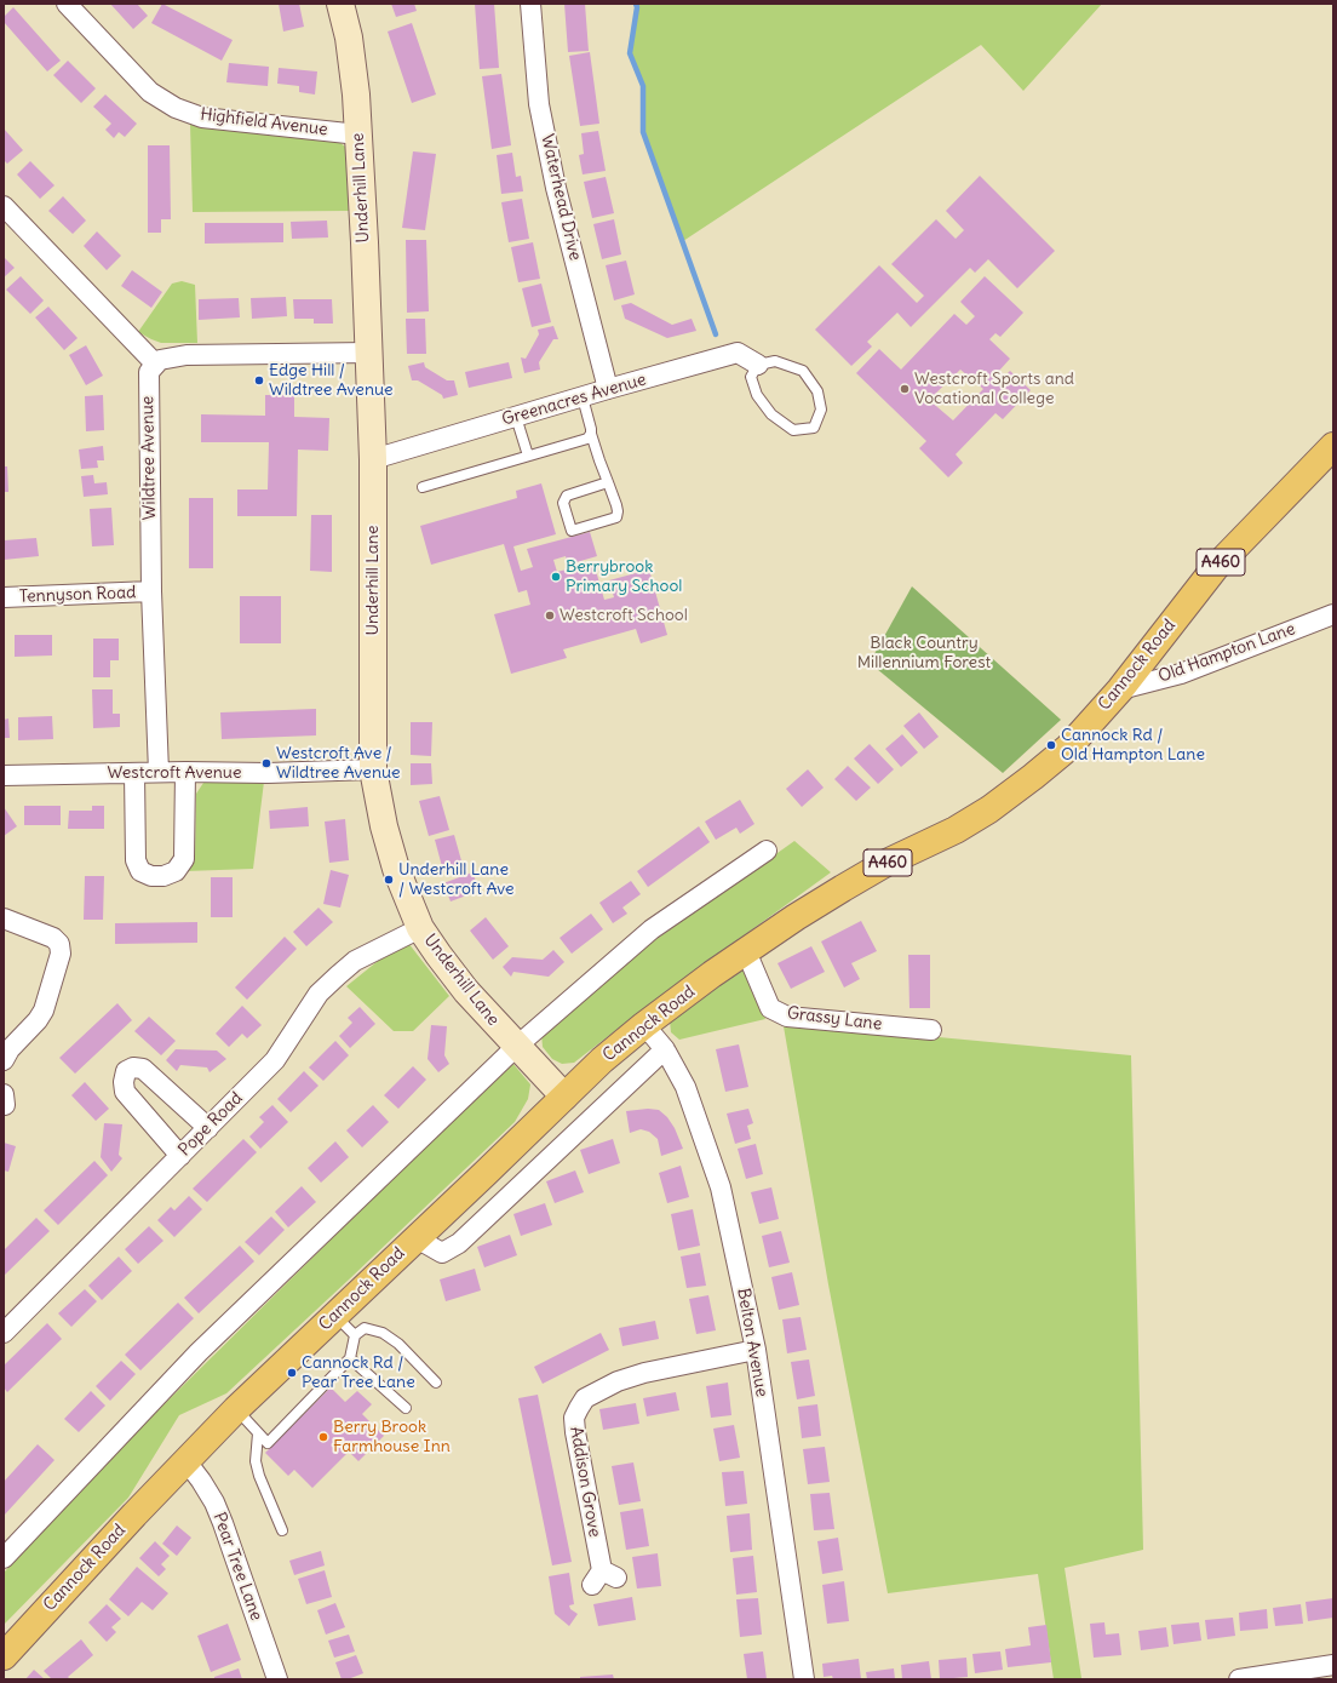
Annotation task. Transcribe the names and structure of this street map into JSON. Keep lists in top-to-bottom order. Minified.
{"streets":{"highway":["A460","Cannock Road"],"street":["Highfield Avenue","Underhill Lane","Waterhead Drive","Greenacres Avenue","Wildtree Avenue","Tennyson Road","Old Hampton Lane","Westcroft Avenue","Grassy Lane","Pope Road","Belton Avenue","Addison Grove","Pear Tree Lane"]},"crossings":[["Highfield Avenue","Underhill Lane"],["Underhill Lane","Greenacres Avenue"],["Underhill Lane","Cannock Road"],["Underhill Lane","Westcroft Avenue"],["Underhill Lane","Pope Road"],["Waterhead Drive","Greenacres Avenue"],["Wildtree Avenue","Tennyson Road"],["Wildtree Avenue","Westcroft Avenue"],["Old Hampton Lane","Cannock Road"],["Cannock Road","Grassy Lane"],["Cannock Road","Belton Avenue"],["Cannock Road","Pear Tree Lane"],["Belton Avenue","Addison Grove"]],"parks":["Black Country Millennium Forest"],"places":["Edge Hill / Wildtree Avenue","Westcroft Sports and Vocational College","Berrybrook Primary School","Westcroft School","Cannock Rd / Old Hampton Lane","Westcroft Ave / Wildtree Avenue","Underhill Lane / Westcroft Ave","Cannock Rd / Pear Tree Lane","Berry Brook Farmhouse Inn"]}
